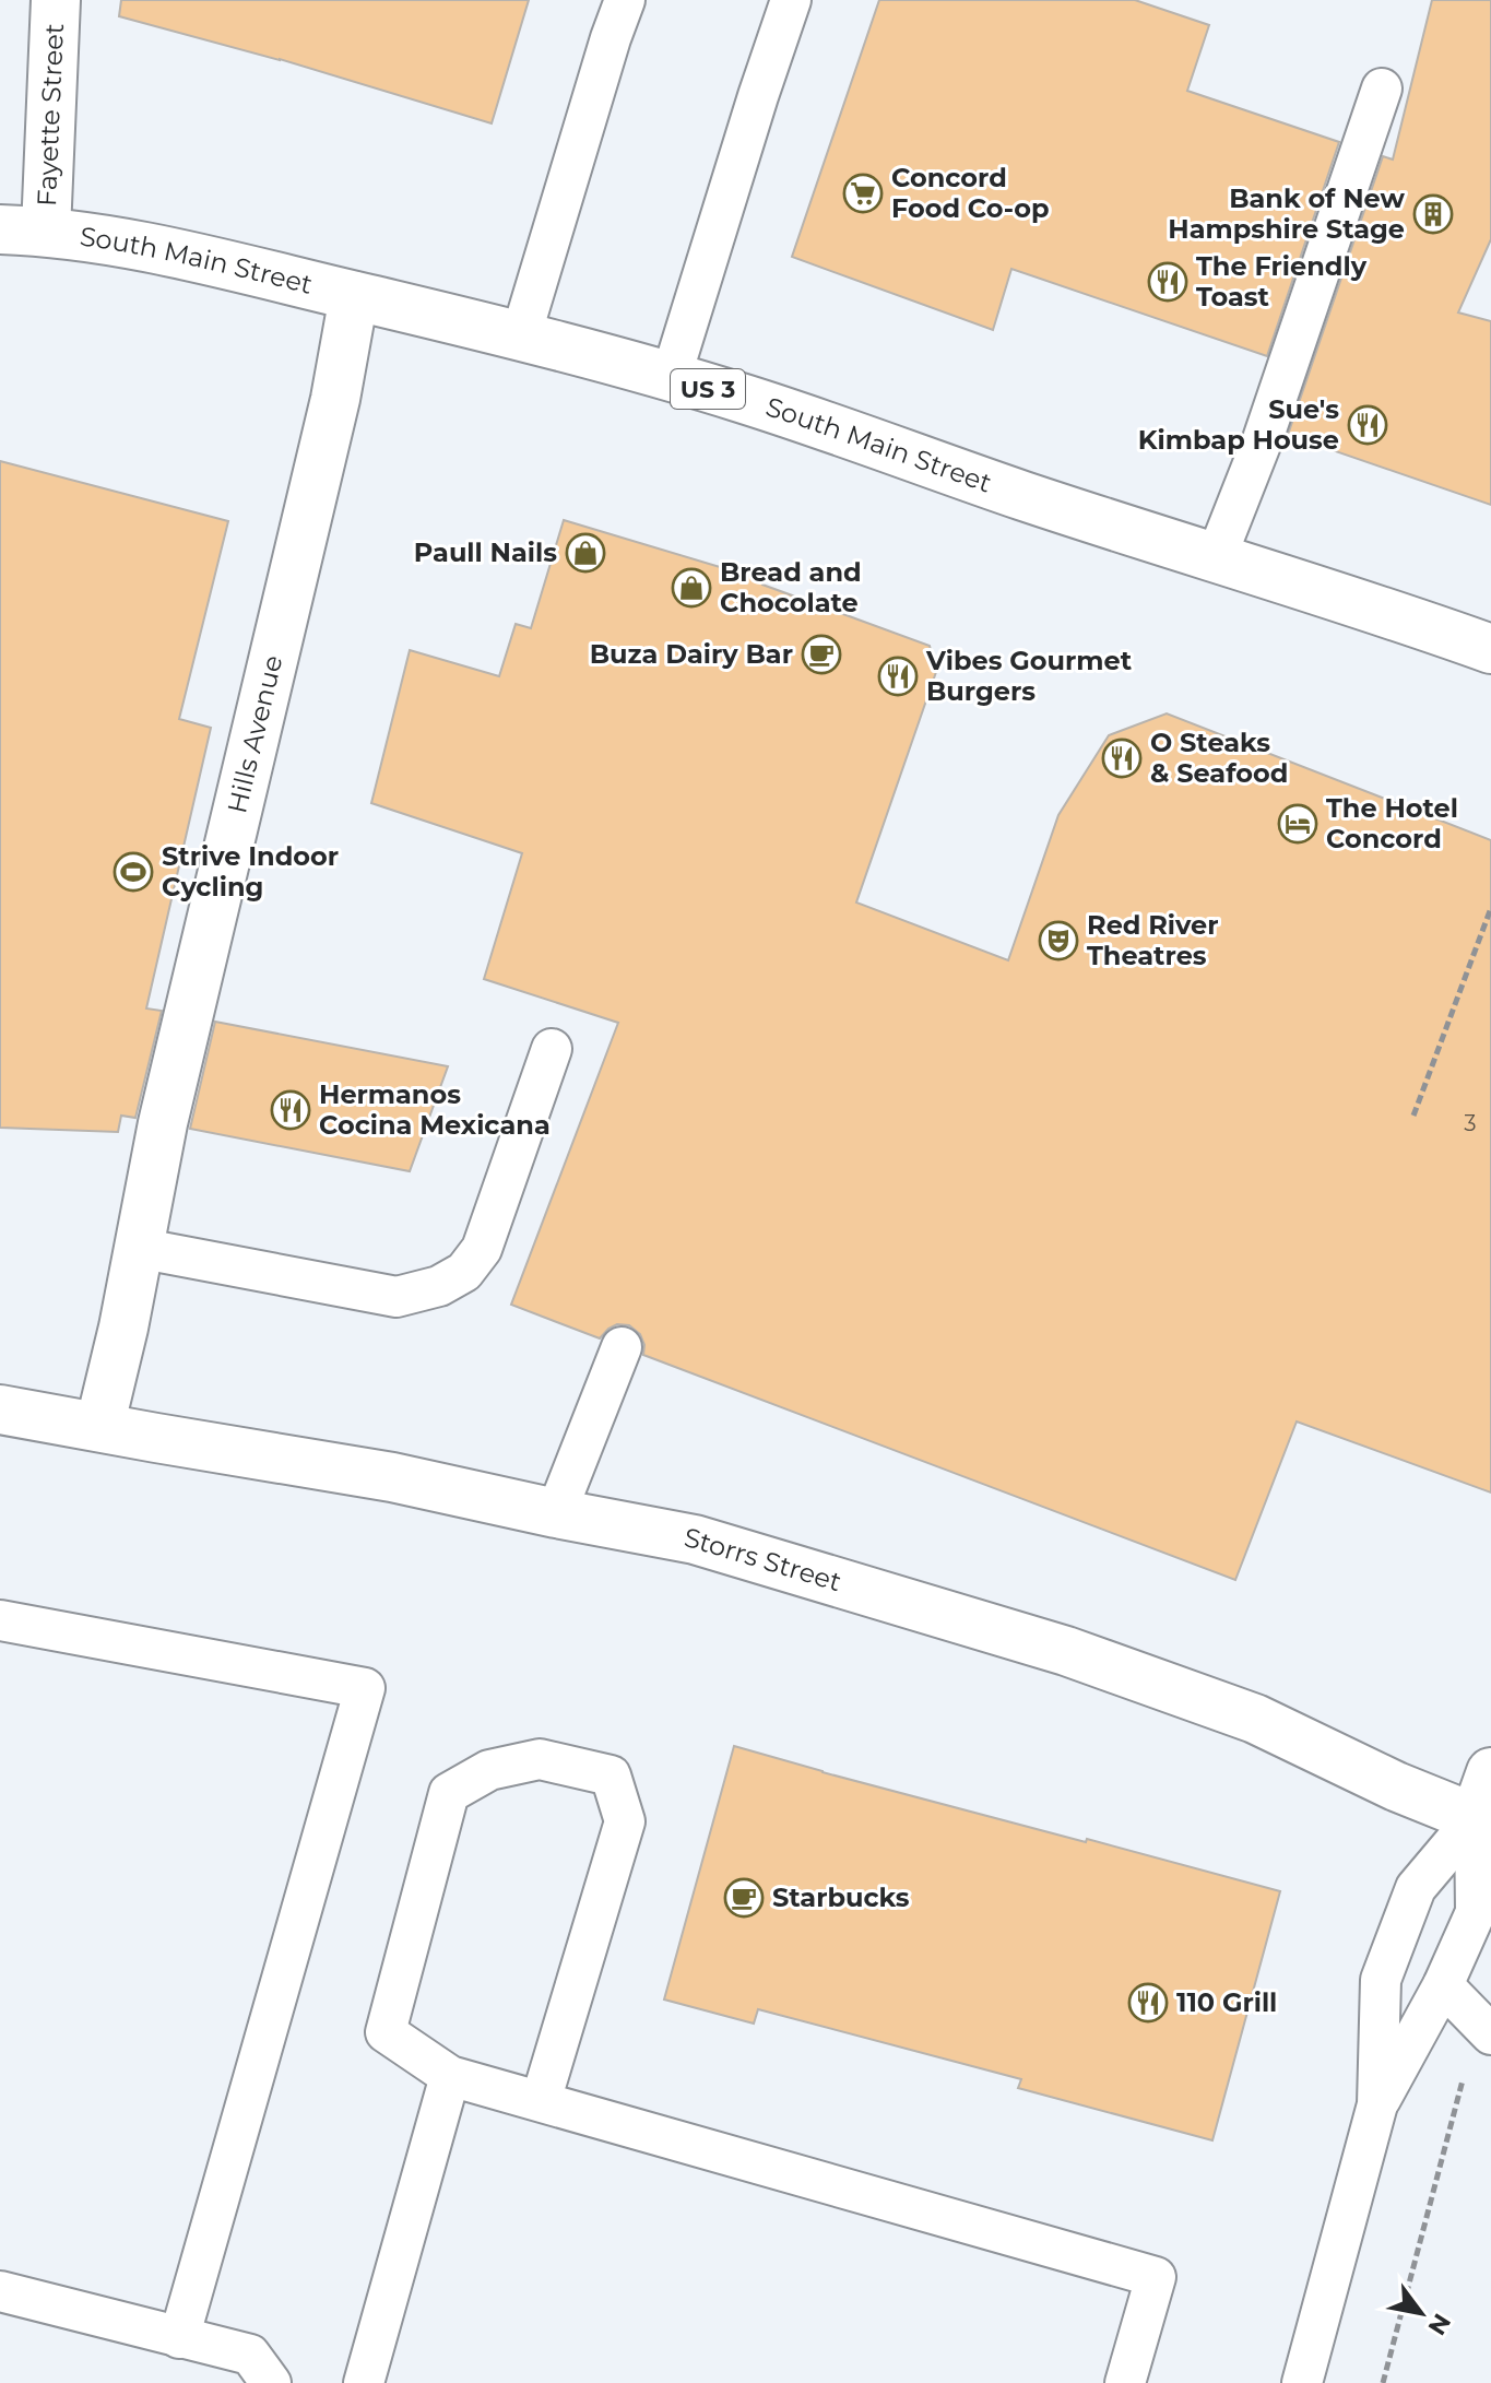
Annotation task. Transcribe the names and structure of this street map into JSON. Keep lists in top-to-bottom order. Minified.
{"streets":{"street":["Fayette Street","South Main Street","US 3","Hills Avenue","Storrs Street"]},"crossings":[["Fayette Street","South Main Street"],["South Main Street","Hills Avenue"],["Hills Avenue","Storrs Street"]],"places":{"supermarket":["Concord Food Co-op"],"building":["Bank of New Hampshire Stage"],"restaurant":["The Friendly Toast","Sue's Kimbap House","Vibes Gourmet Burgers","O Steaks & Seafood","Hermanos Cocina Mexicana","110 Grill"],"shop":["Paull Nails","Bread and Chocolate"],"cafe":["Buza Dairy Bar","Starbucks"],"hotel":["The Hotel Concord"],"sports":["Strive Indoor Cycling"],"theatre":["Red River Theatres"]},"house_numbers":["3"],"north":"bottom right"}
